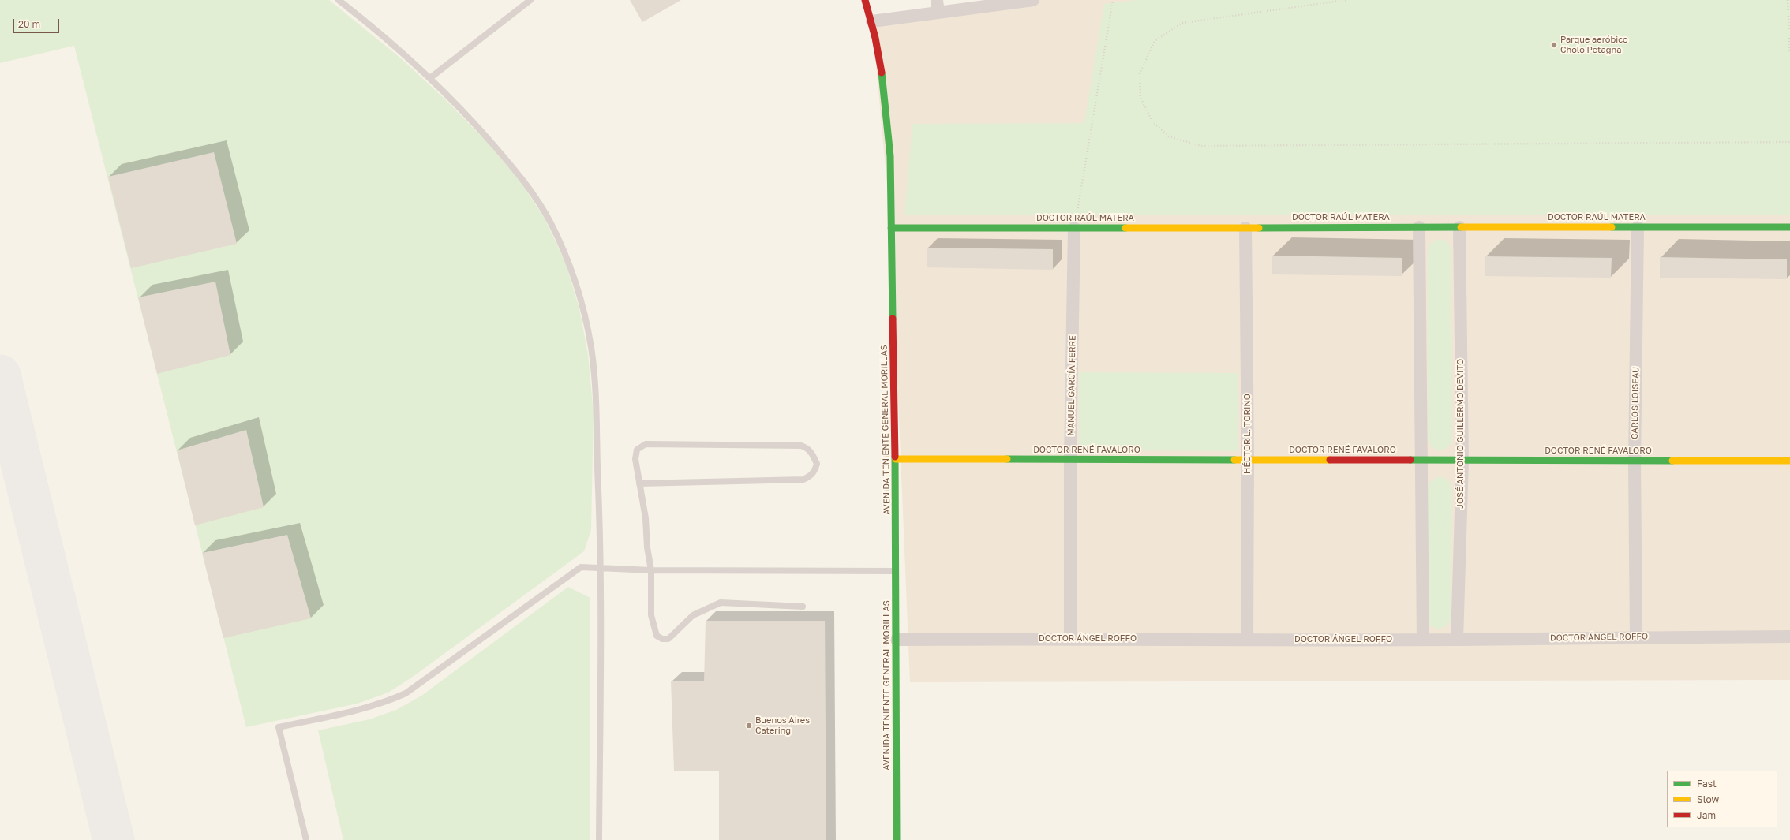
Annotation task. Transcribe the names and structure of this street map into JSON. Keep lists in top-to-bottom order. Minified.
{"streets":{"street":["DOCTOR RAÚL MATERA","MANUEL GARCÍA FERRE","CARLOS LOISEAU","AVENIDA TENIENTE GENERAL MORILLAS","HÉCTOR L. TORINO","JOSÉ ANTONIO GUILLERMO DEVITO","DOCTOR RENÉ FAVALORO","DOCTOR ÁNGEL ROFFO"]},"crossings":[["DOCTOR RAÚL MATERA","MANUEL GARCÍA FERRE"],["DOCTOR RAÚL MATERA","CARLOS LOISEAU"],["DOCTOR RAÚL MATERA","AVENIDA TENIENTE GENERAL MORILLAS"],["DOCTOR RAÚL MATERA","HÉCTOR L. TORINO"],["DOCTOR RAÚL MATERA","JOSÉ ANTONIO GUILLERMO DEVITO"],["MANUEL GARCÍA FERRE","DOCTOR RENÉ FAVALORO"],["MANUEL GARCÍA FERRE","DOCTOR ÁNGEL ROFFO"],["CARLOS LOISEAU","DOCTOR RENÉ FAVALORO"],["CARLOS LOISEAU","DOCTOR ÁNGEL ROFFO"],["AVENIDA TENIENTE GENERAL MORILLAS","DOCTOR RENÉ FAVALORO"],["AVENIDA TENIENTE GENERAL MORILLAS","DOCTOR ÁNGEL ROFFO"],["HÉCTOR L. TORINO","DOCTOR RENÉ FAVALORO"],["HÉCTOR L. TORINO","DOCTOR ÁNGEL ROFFO"],["JOSÉ ANTONIO GUILLERMO DEVITO","DOCTOR RENÉ FAVALORO"],["JOSÉ ANTONIO GUILLERMO DEVITO","DOCTOR ÁNGEL ROFFO"]],"places":["Parque aeróbico Cholo Petagna","Buenos Aires Catering"],"legend":["Fast","Slow","Jam"],"scale_bar":"20 m"}
